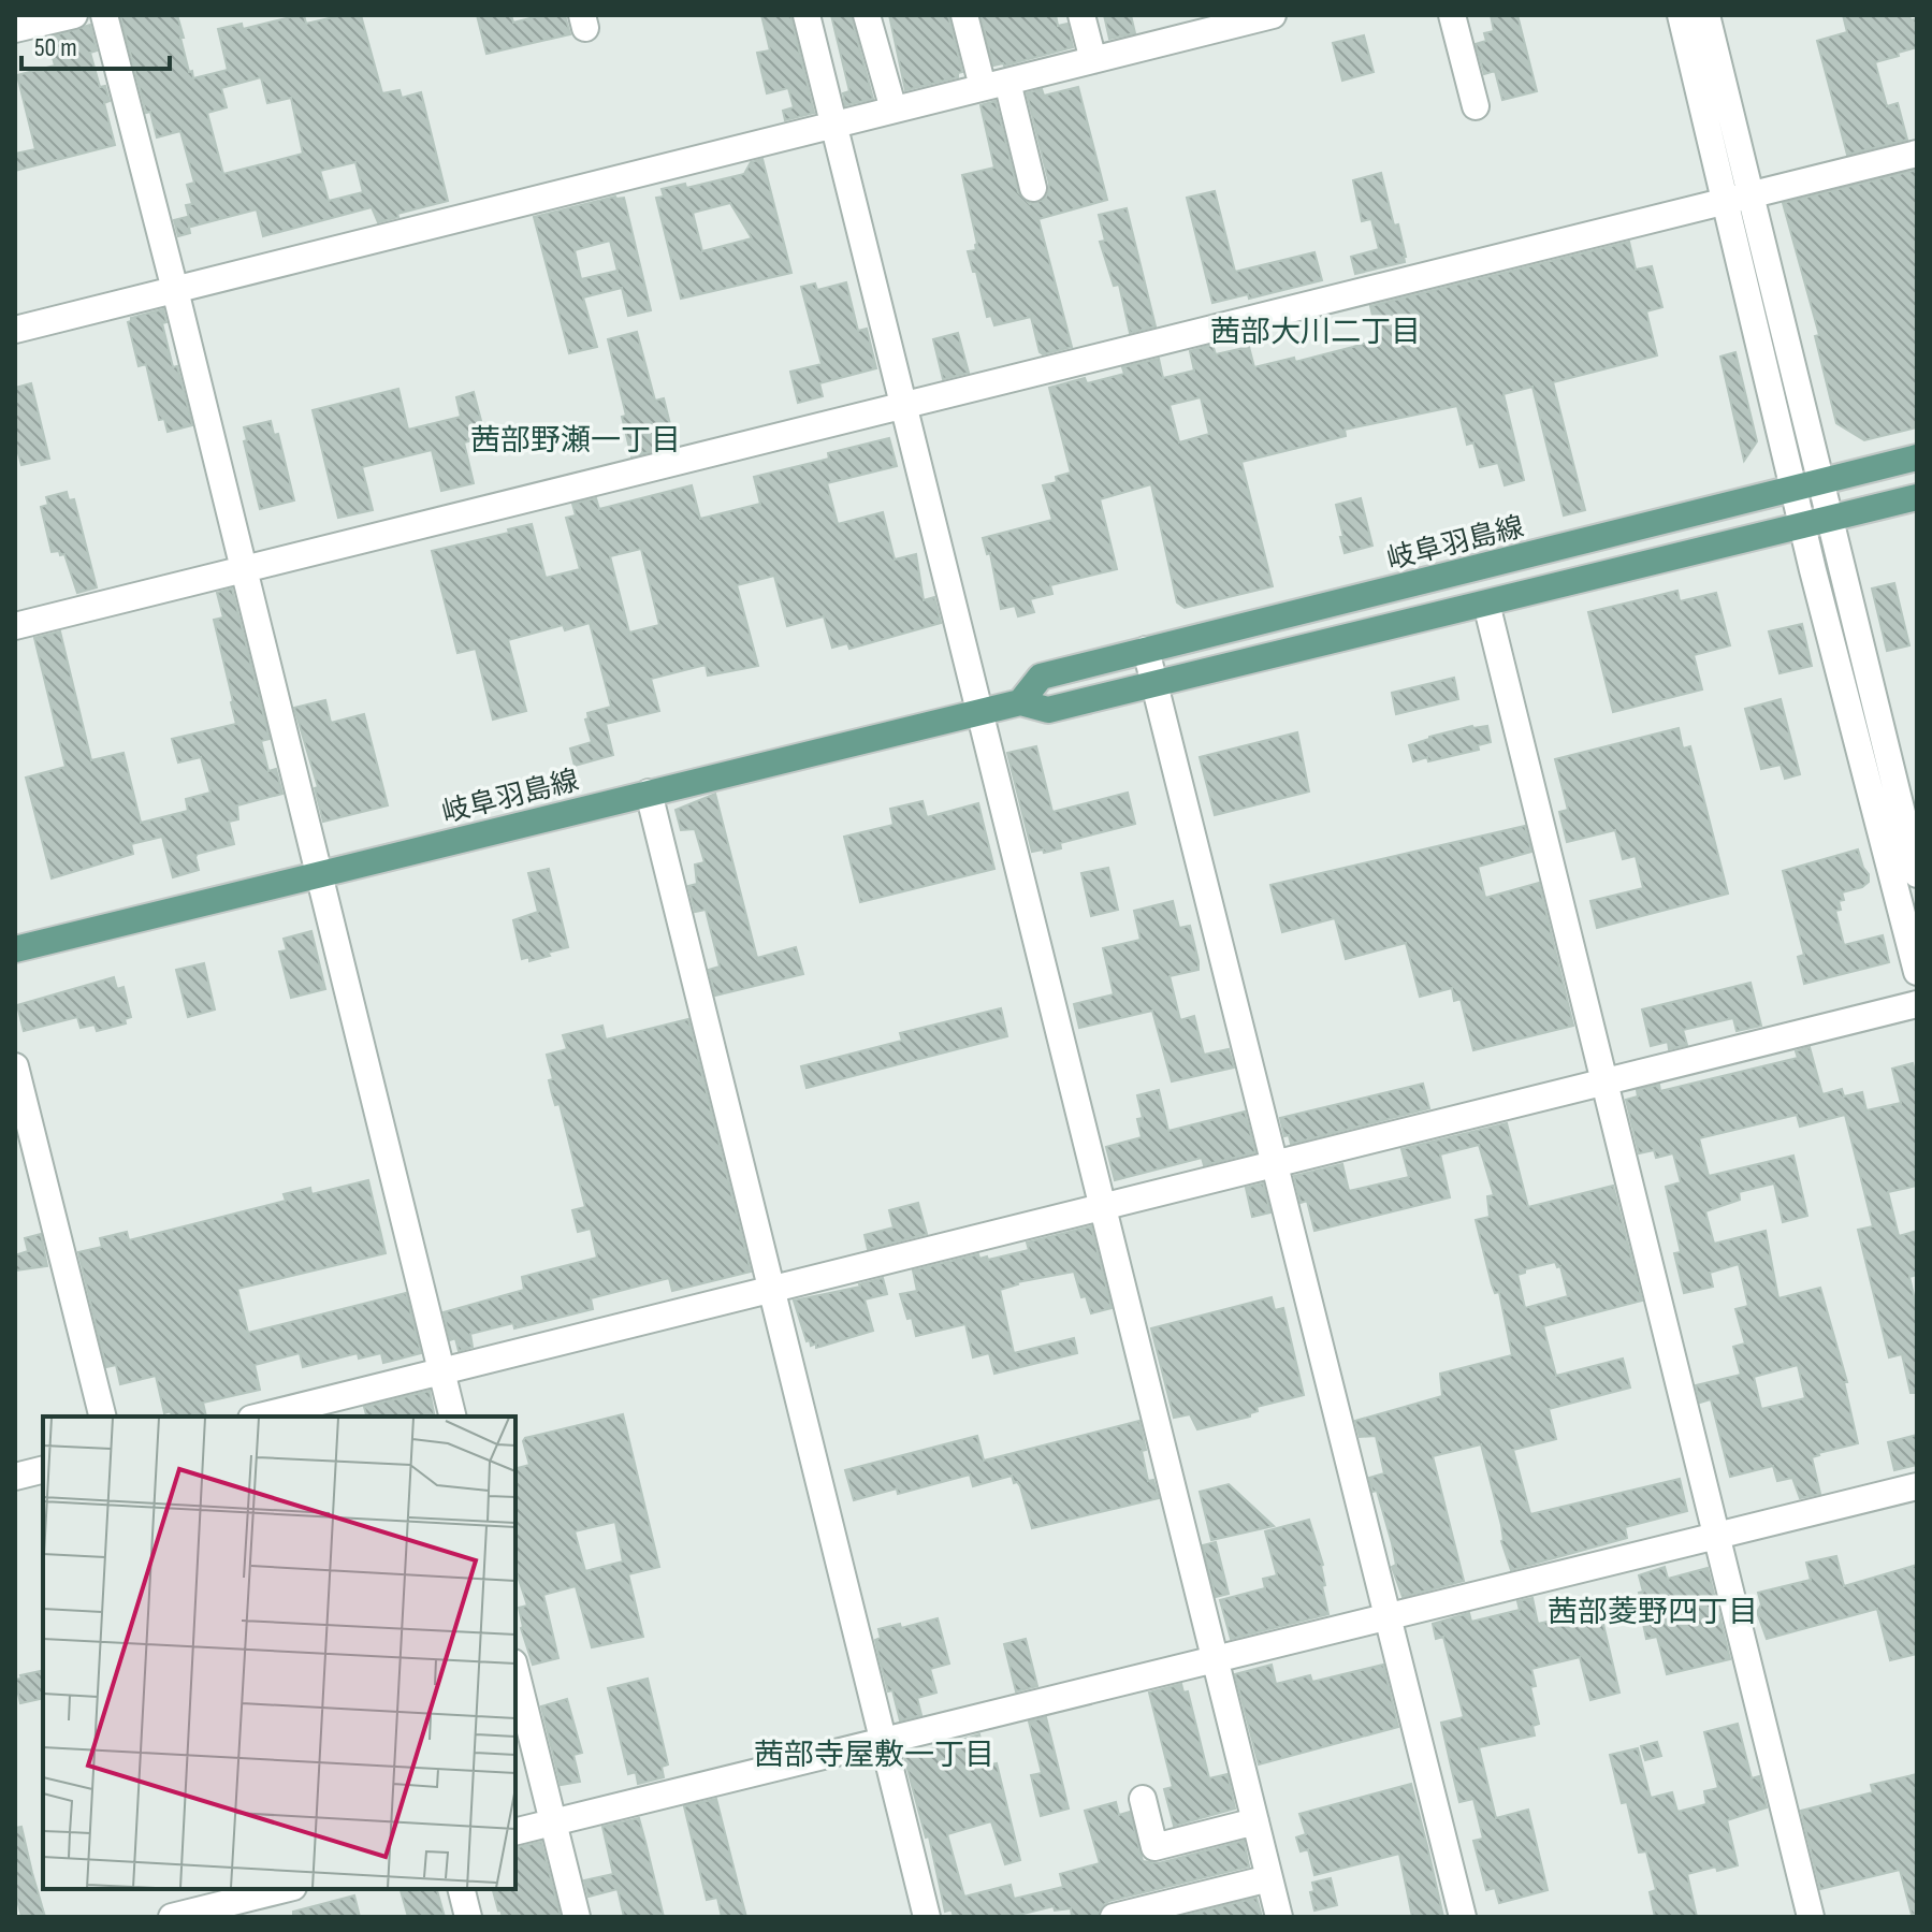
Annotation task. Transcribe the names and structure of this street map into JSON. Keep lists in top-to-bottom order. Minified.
{"streets":{"main road":["岐阜羽島線"]},"districts":["茜部大川二丁目","茜部野瀬一丁目","茜部菱野四丁目","茜部寺屋敷一丁目"],"scale_bar":"50 m"}
